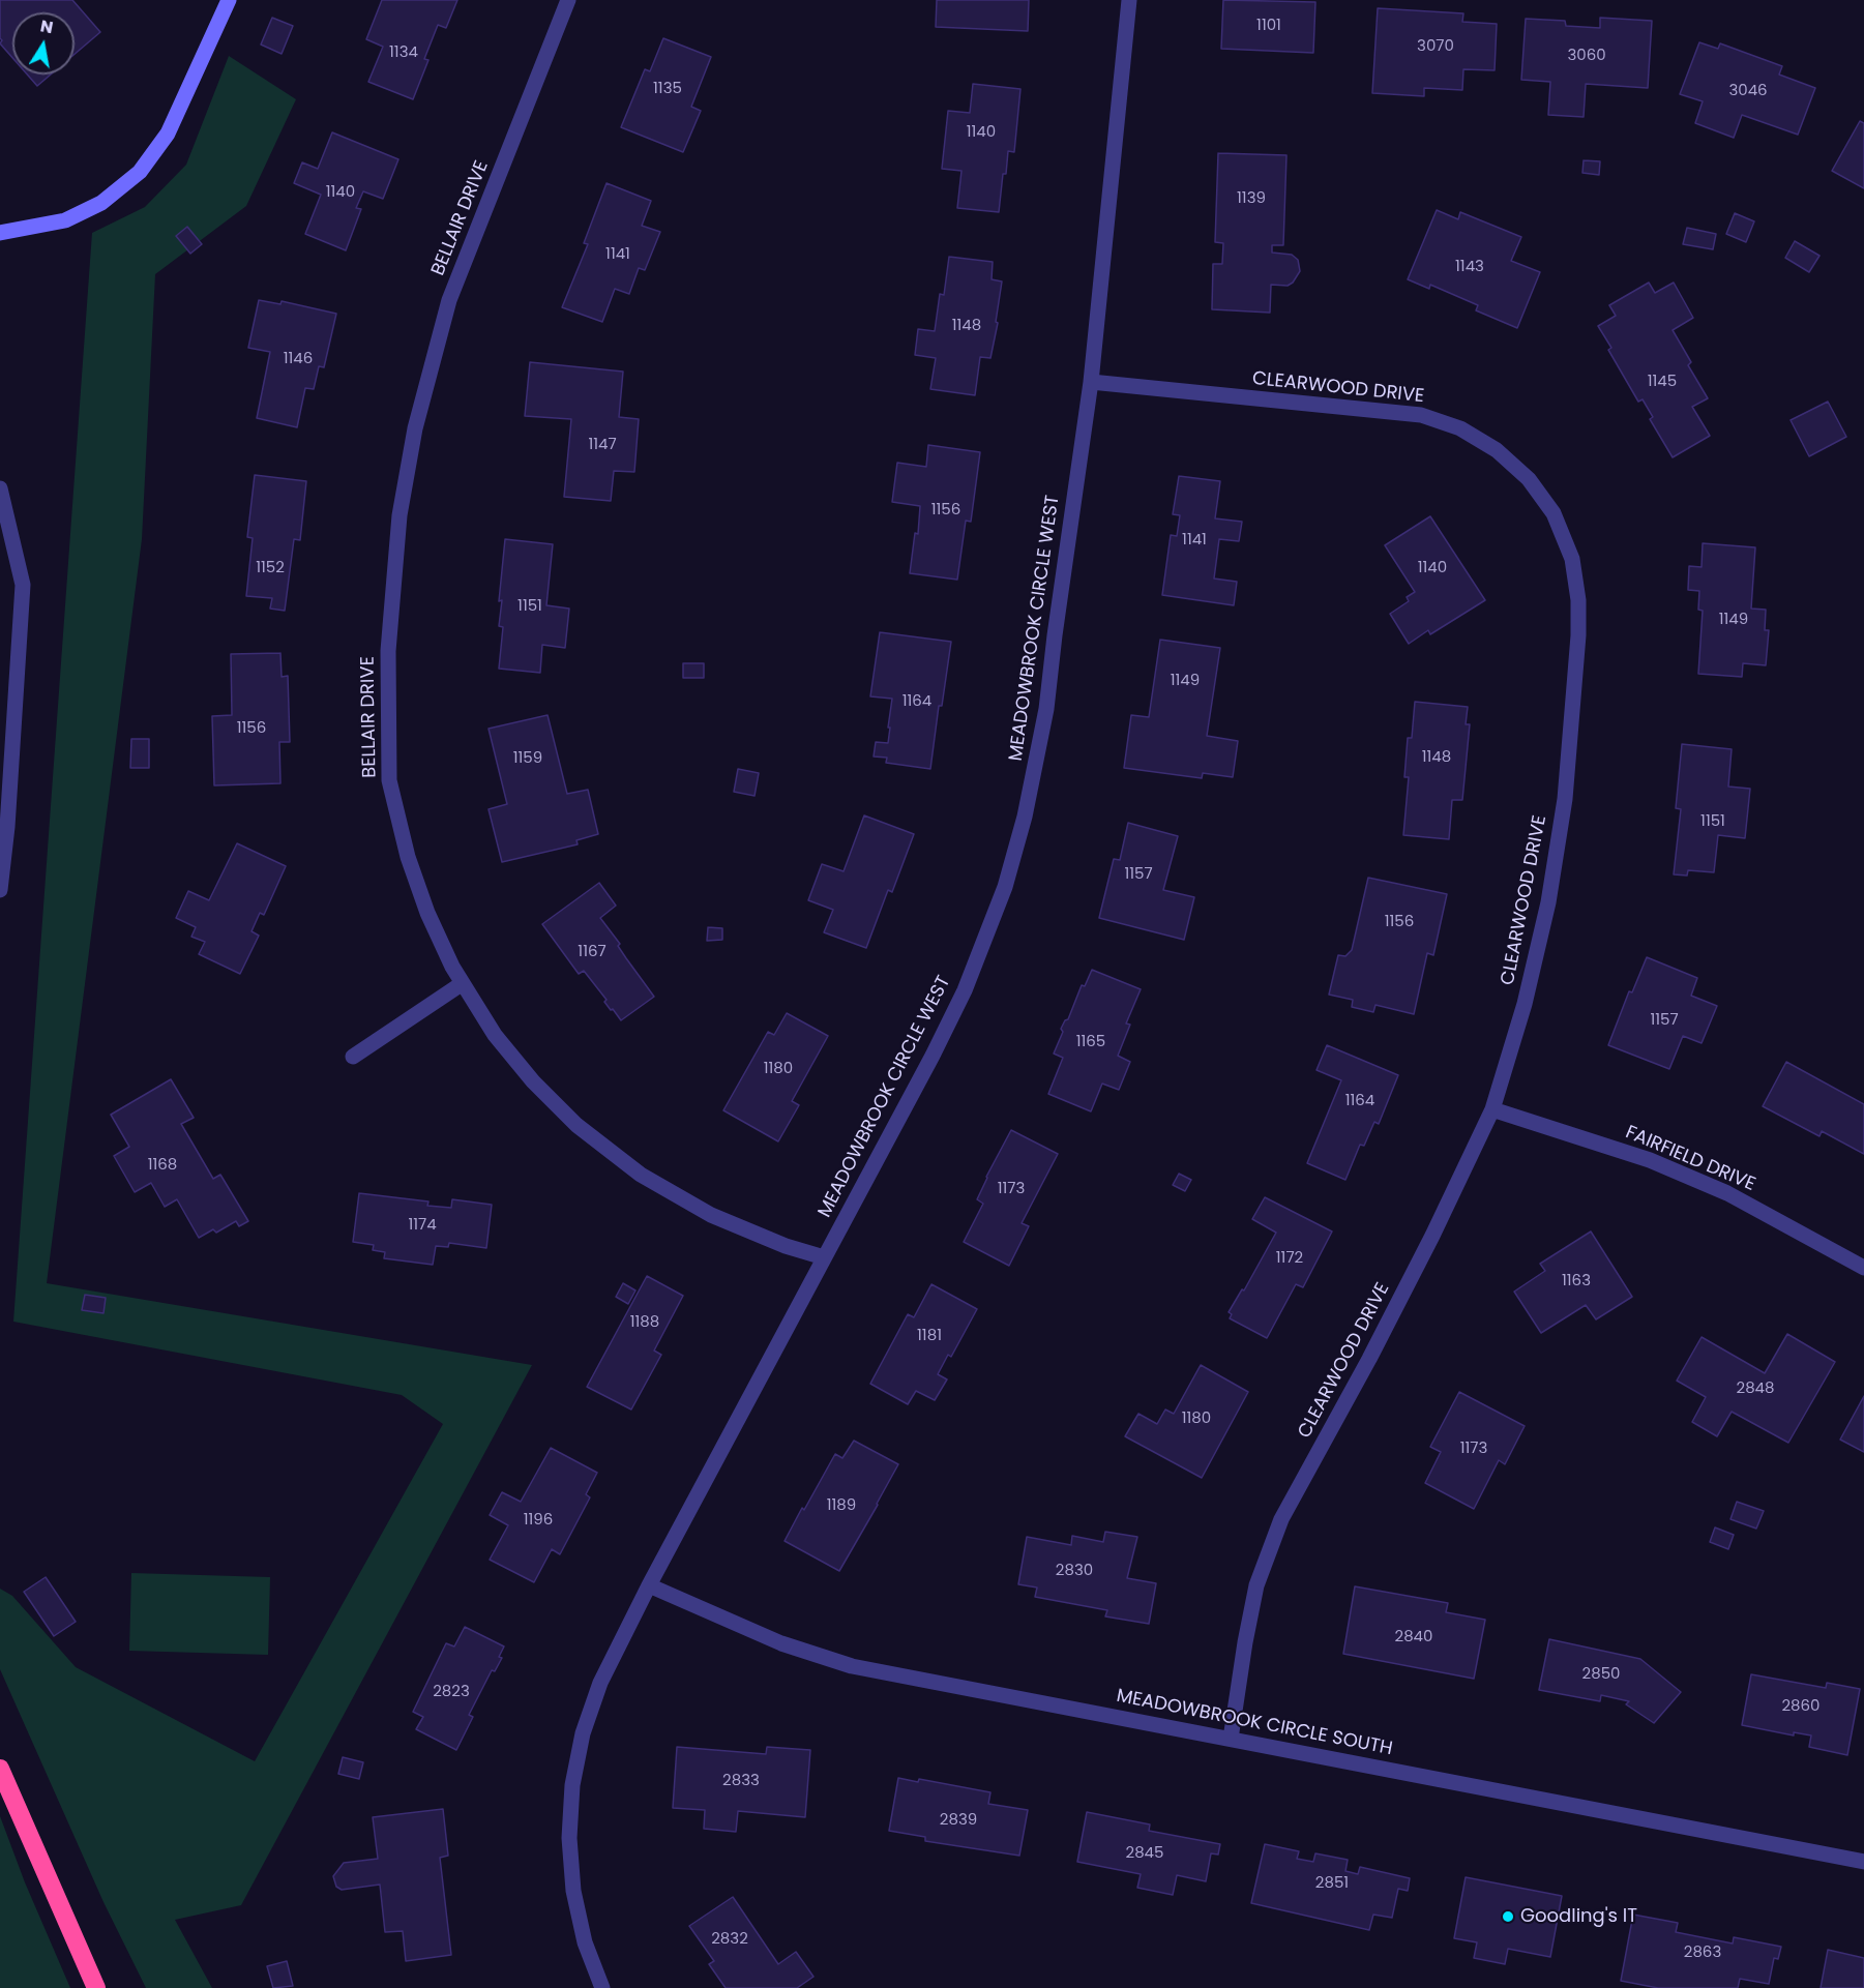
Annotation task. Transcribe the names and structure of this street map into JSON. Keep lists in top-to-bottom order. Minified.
{"streets":{"street":["BELLAIR DRIVE","CLEARWOOD DRIVE","MEADOWBROOK CIRCLE WEST","FAIRFIELD DRIVE","MEADOWBROOK CIRCLE SOUTH"]},"crossings":[["BELLAIR DRIVE","MEADOWBROOK CIRCLE WEST"],["CLEARWOOD DRIVE","MEADOWBROOK CIRCLE WEST"],["CLEARWOOD DRIVE","FAIRFIELD DRIVE"],["CLEARWOOD DRIVE","MEADOWBROOK CIRCLE SOUTH"],["MEADOWBROOK CIRCLE WEST","MEADOWBROOK CIRCLE SOUTH"]],"places":["Goodling's IT"],"house_numbers":["1101","3070","1134","3060","1135","3046","1140","1140","1139","1141","1143","1148","1146","1145","1147","1156","1141","1152","1140","1151","1149","1149","1164","1156","1148","1159","1151","1157","1156","1167","1157","1165","1180","1164","1168","1173","1174","1172","1163","1188","1181","2848","1180","1173","1189","1196","2830","2840","2850","2823","2860","2833","2839","2845","2851","2832","2863"],"north":"top"}
